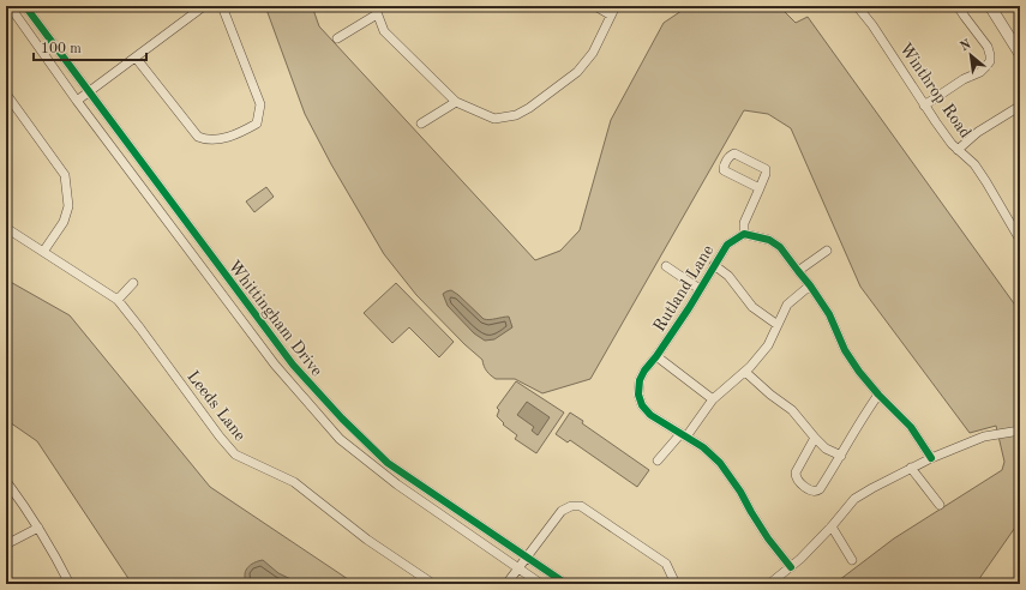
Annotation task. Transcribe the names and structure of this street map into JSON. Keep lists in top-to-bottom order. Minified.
{"streets":{"street":["Winthrop Road","Rutland Lane","Whittingham Drive","Leeds Lane"]},"scale_bar":"100 m","north":"top left"}
